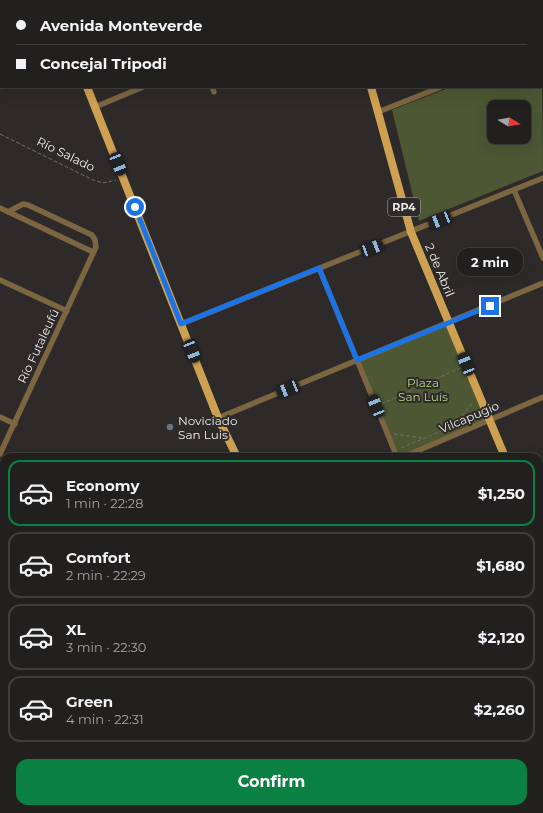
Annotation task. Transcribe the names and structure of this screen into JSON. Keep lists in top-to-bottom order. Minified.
{"streets":{"main road":["RP4","2 de Abril"],"street":["Río Futaleufú","Vilcapugio"],"path":["Río Salado"]},"crossings":[["2 de Abril","Vilcapugio"]],"parks":["Plaza San Luís"],"places":["Noviciado San Luis"],"north":"right","page":{"banner":["Avenida Monteverde","Concejal Tripodi"],"bubble":"2 min","list":[{"name":"Economy","note":"1 min · 22:28","value":"$1,250"},{"name":"Comfort","note":"2 min · 22:29","value":"$1,680"},{"name":"XL","note":"3 min · 22:30","value":"$2,120"},{"name":"Green","note":"4 min · 22:31","value":"$2,260"}],"buttons":"Confirm"}}
